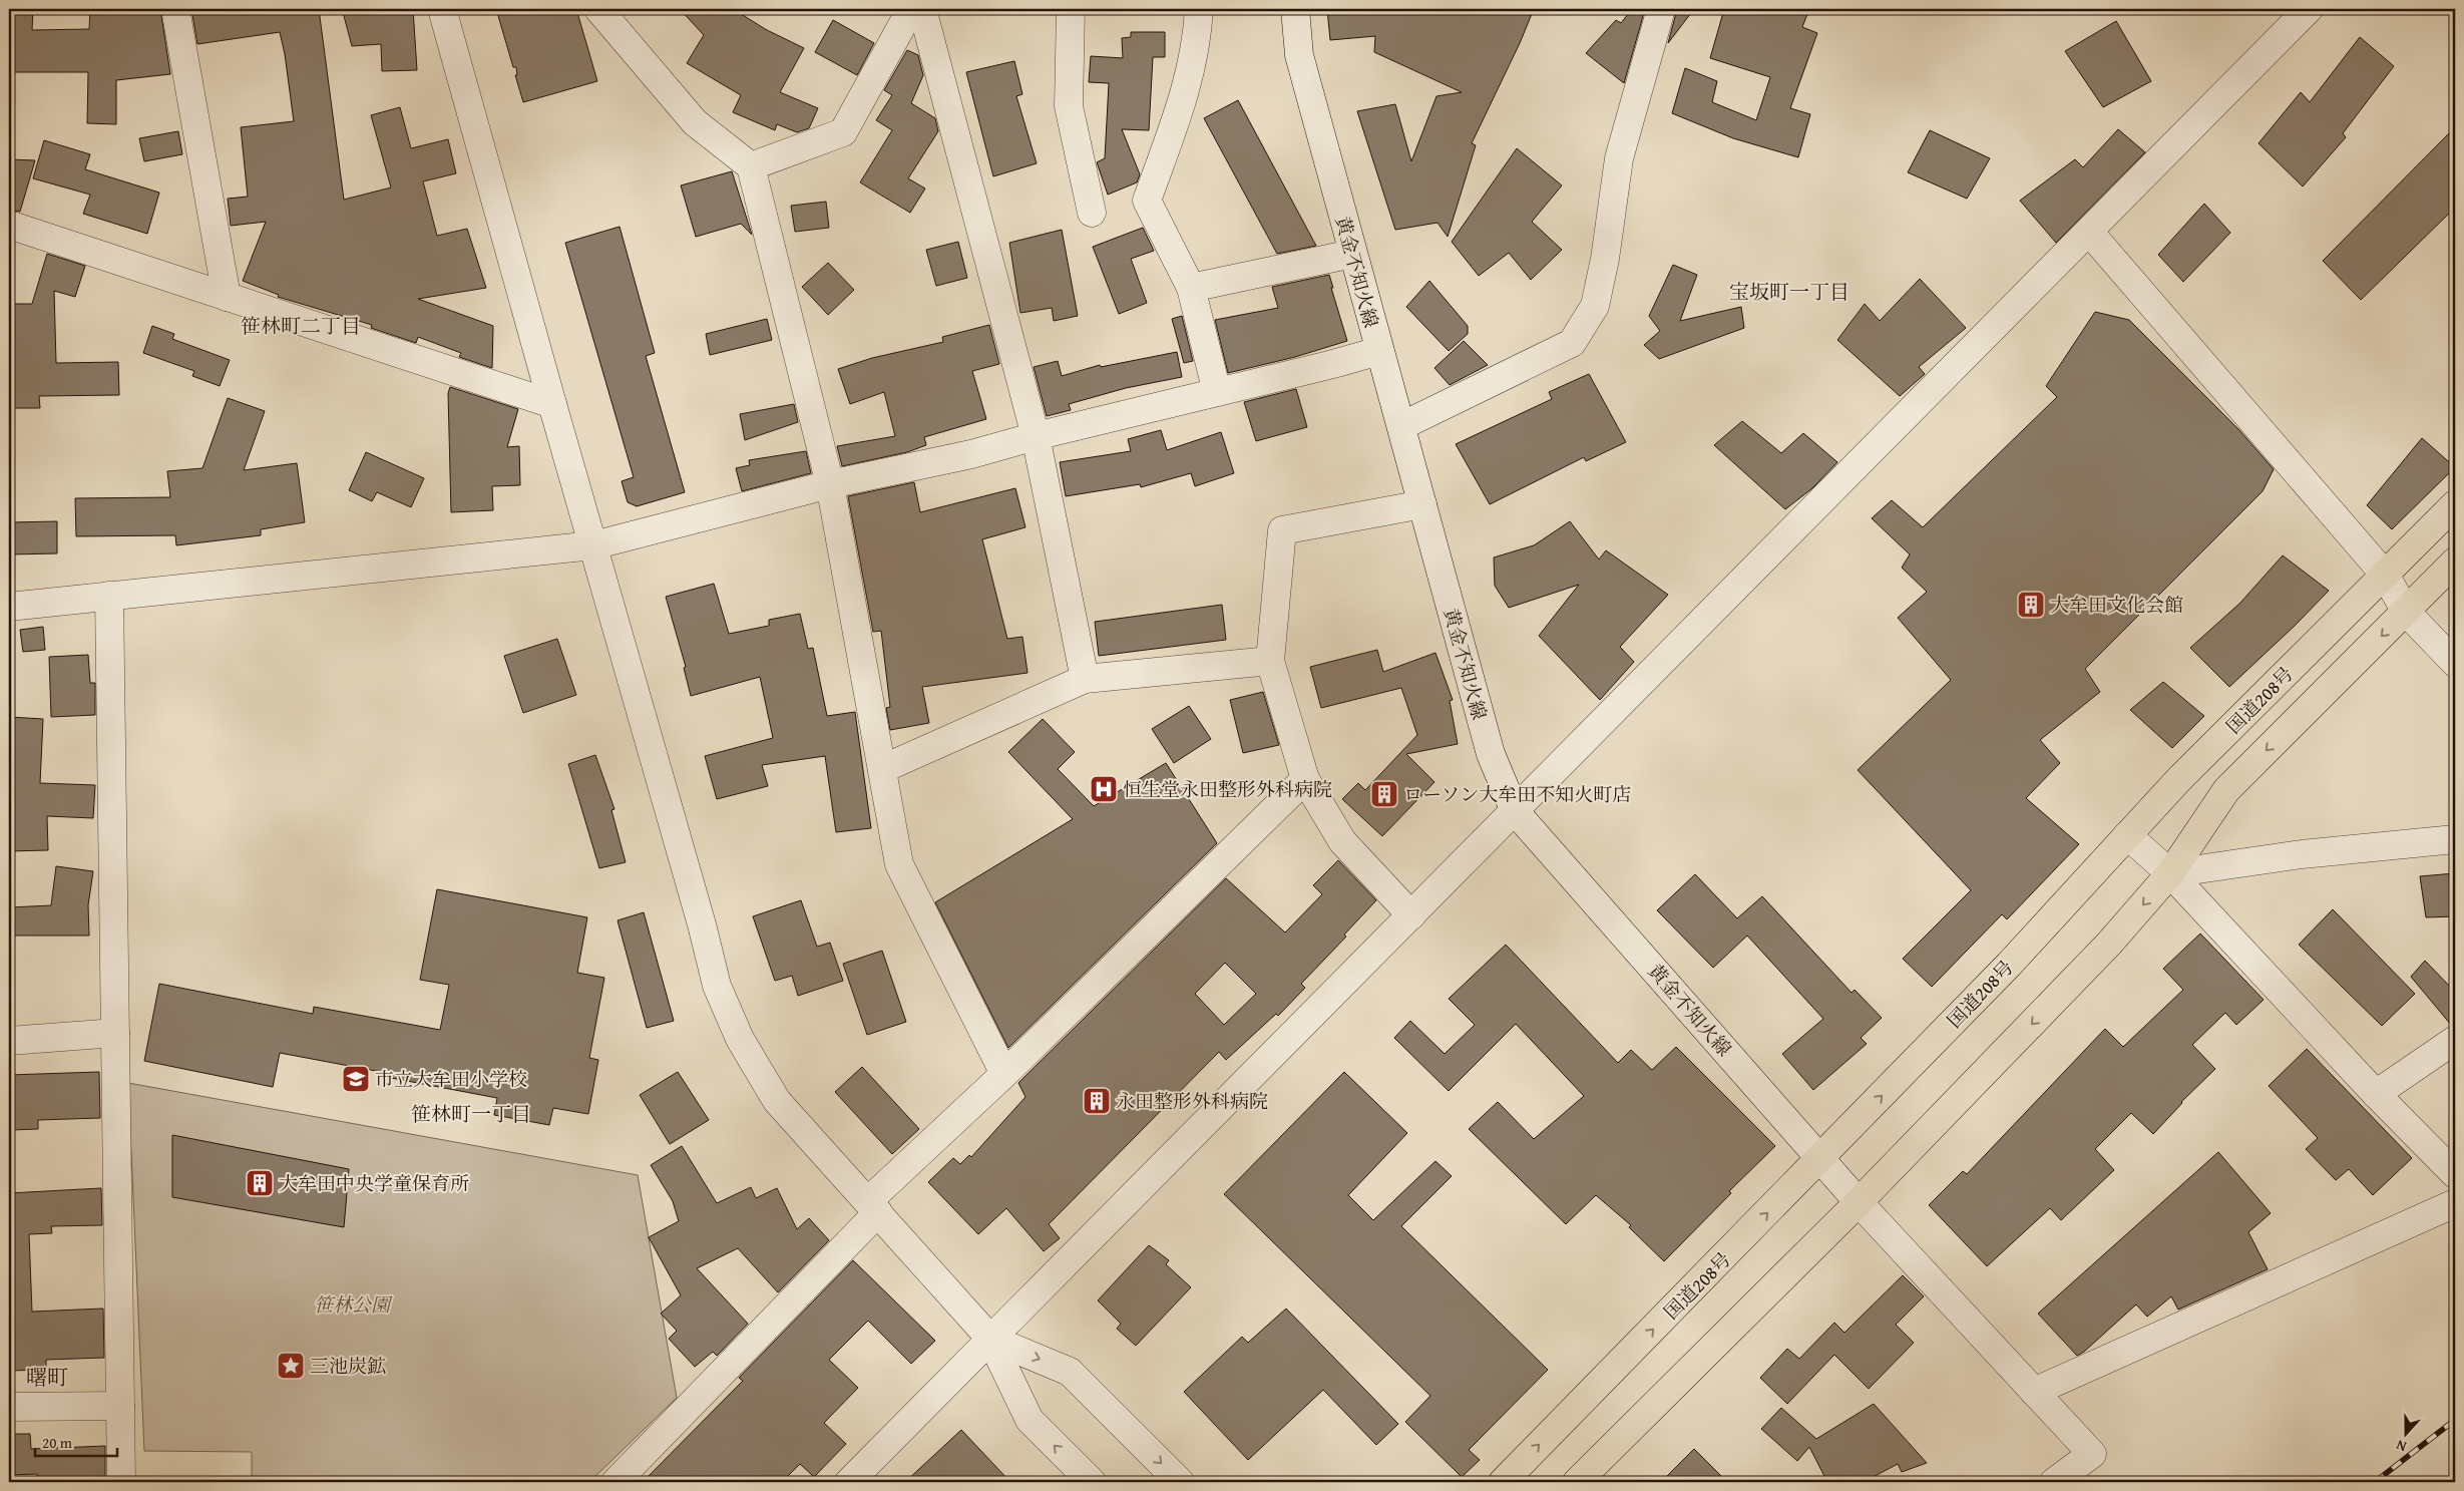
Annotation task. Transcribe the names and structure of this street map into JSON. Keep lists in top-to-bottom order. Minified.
{"streets":{"highway":["国道208号"],"street":["黄金不知火線"]},"crossings":[["黄金不知火線","国道208号"]],"districts":["宝坂町一丁目","笹林町二丁目","笹林町一丁目","曙町"],"parks":["笹林公園"],"places":{"building":["大牟田文化会館","ローソン大牟田不知火町店","永田整形外科病院","大牟田中央学童保育所"],"hospital":["恒生堂永田整形外科病院"],"school or university":["市立大牟田小学校"],"place":["三池炭鉱"]},"scale_bar":"20 m","north":"bottom"}
